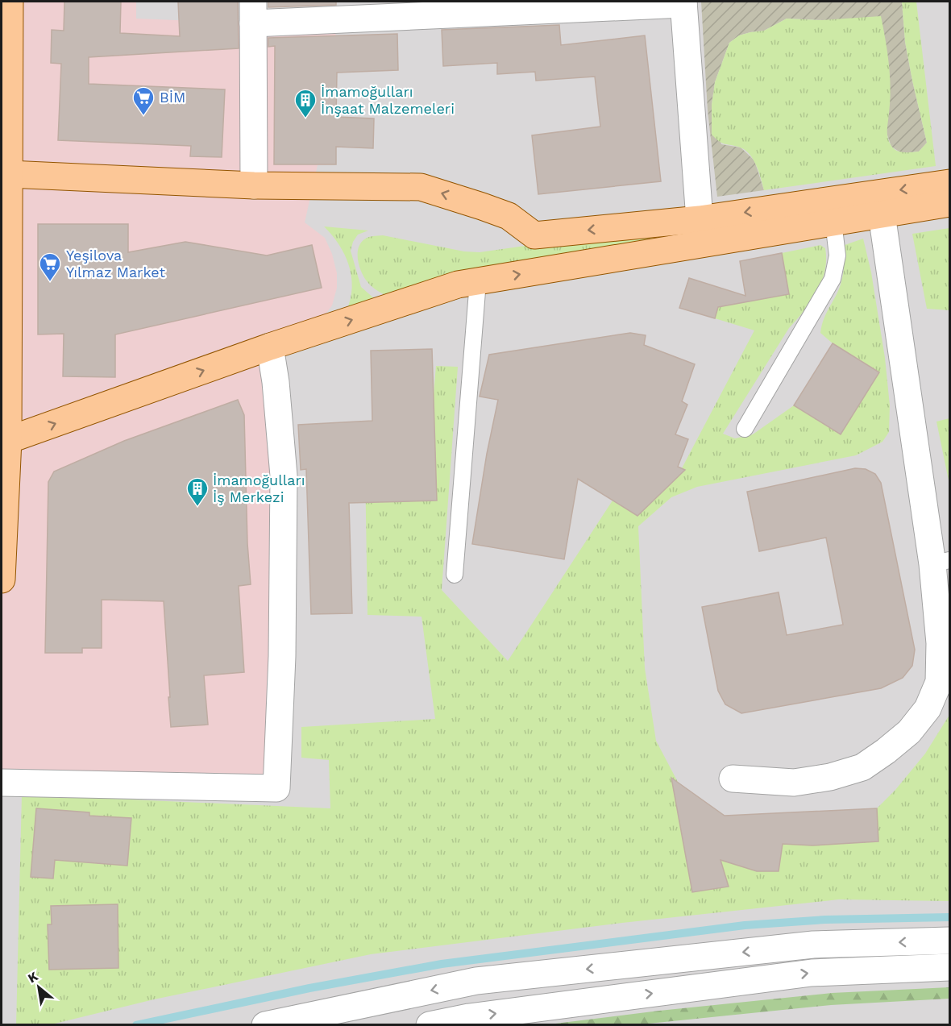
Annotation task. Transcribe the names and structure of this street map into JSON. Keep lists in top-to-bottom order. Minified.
{"places":{"supermarket":["BİM","Yeşilova Yılmaz Market"],"building":["İmamoğulları İnşaat Malzemeleri","İmamoğulları İş Merkezi"]},"north":"top left"}
